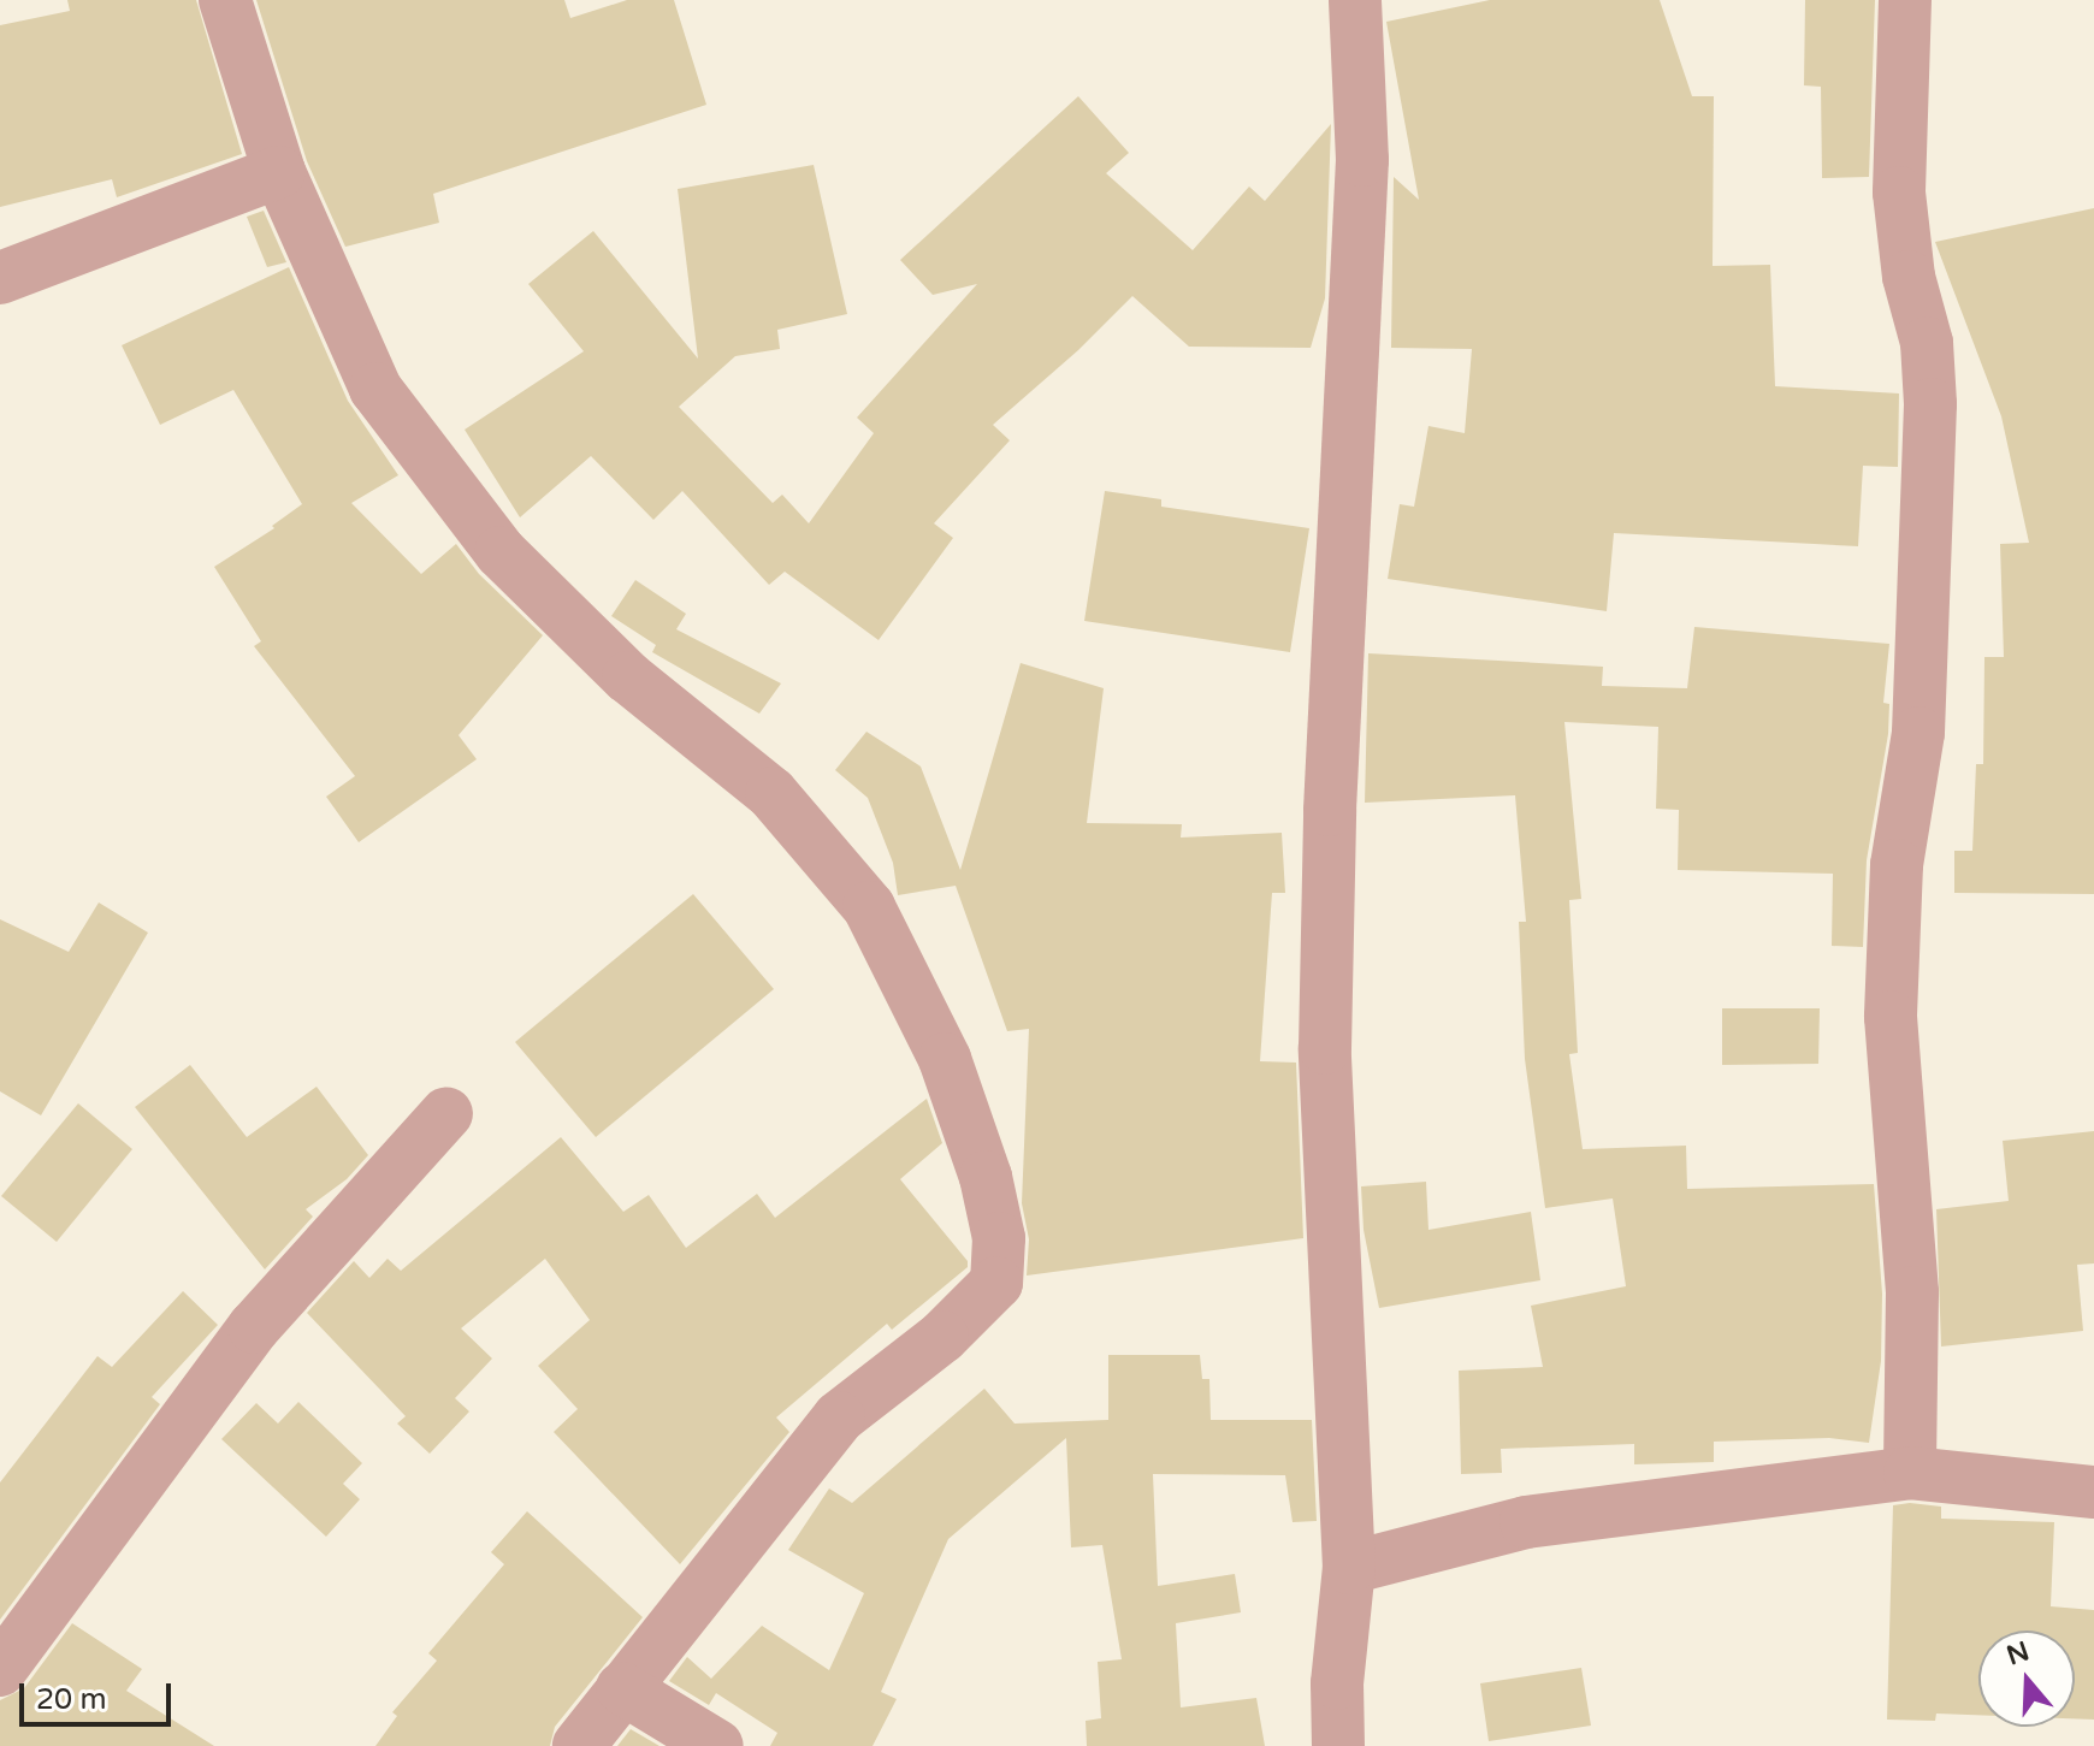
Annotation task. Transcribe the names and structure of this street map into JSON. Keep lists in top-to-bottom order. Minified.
{"scale_bar":"20 m","north":"top"}
